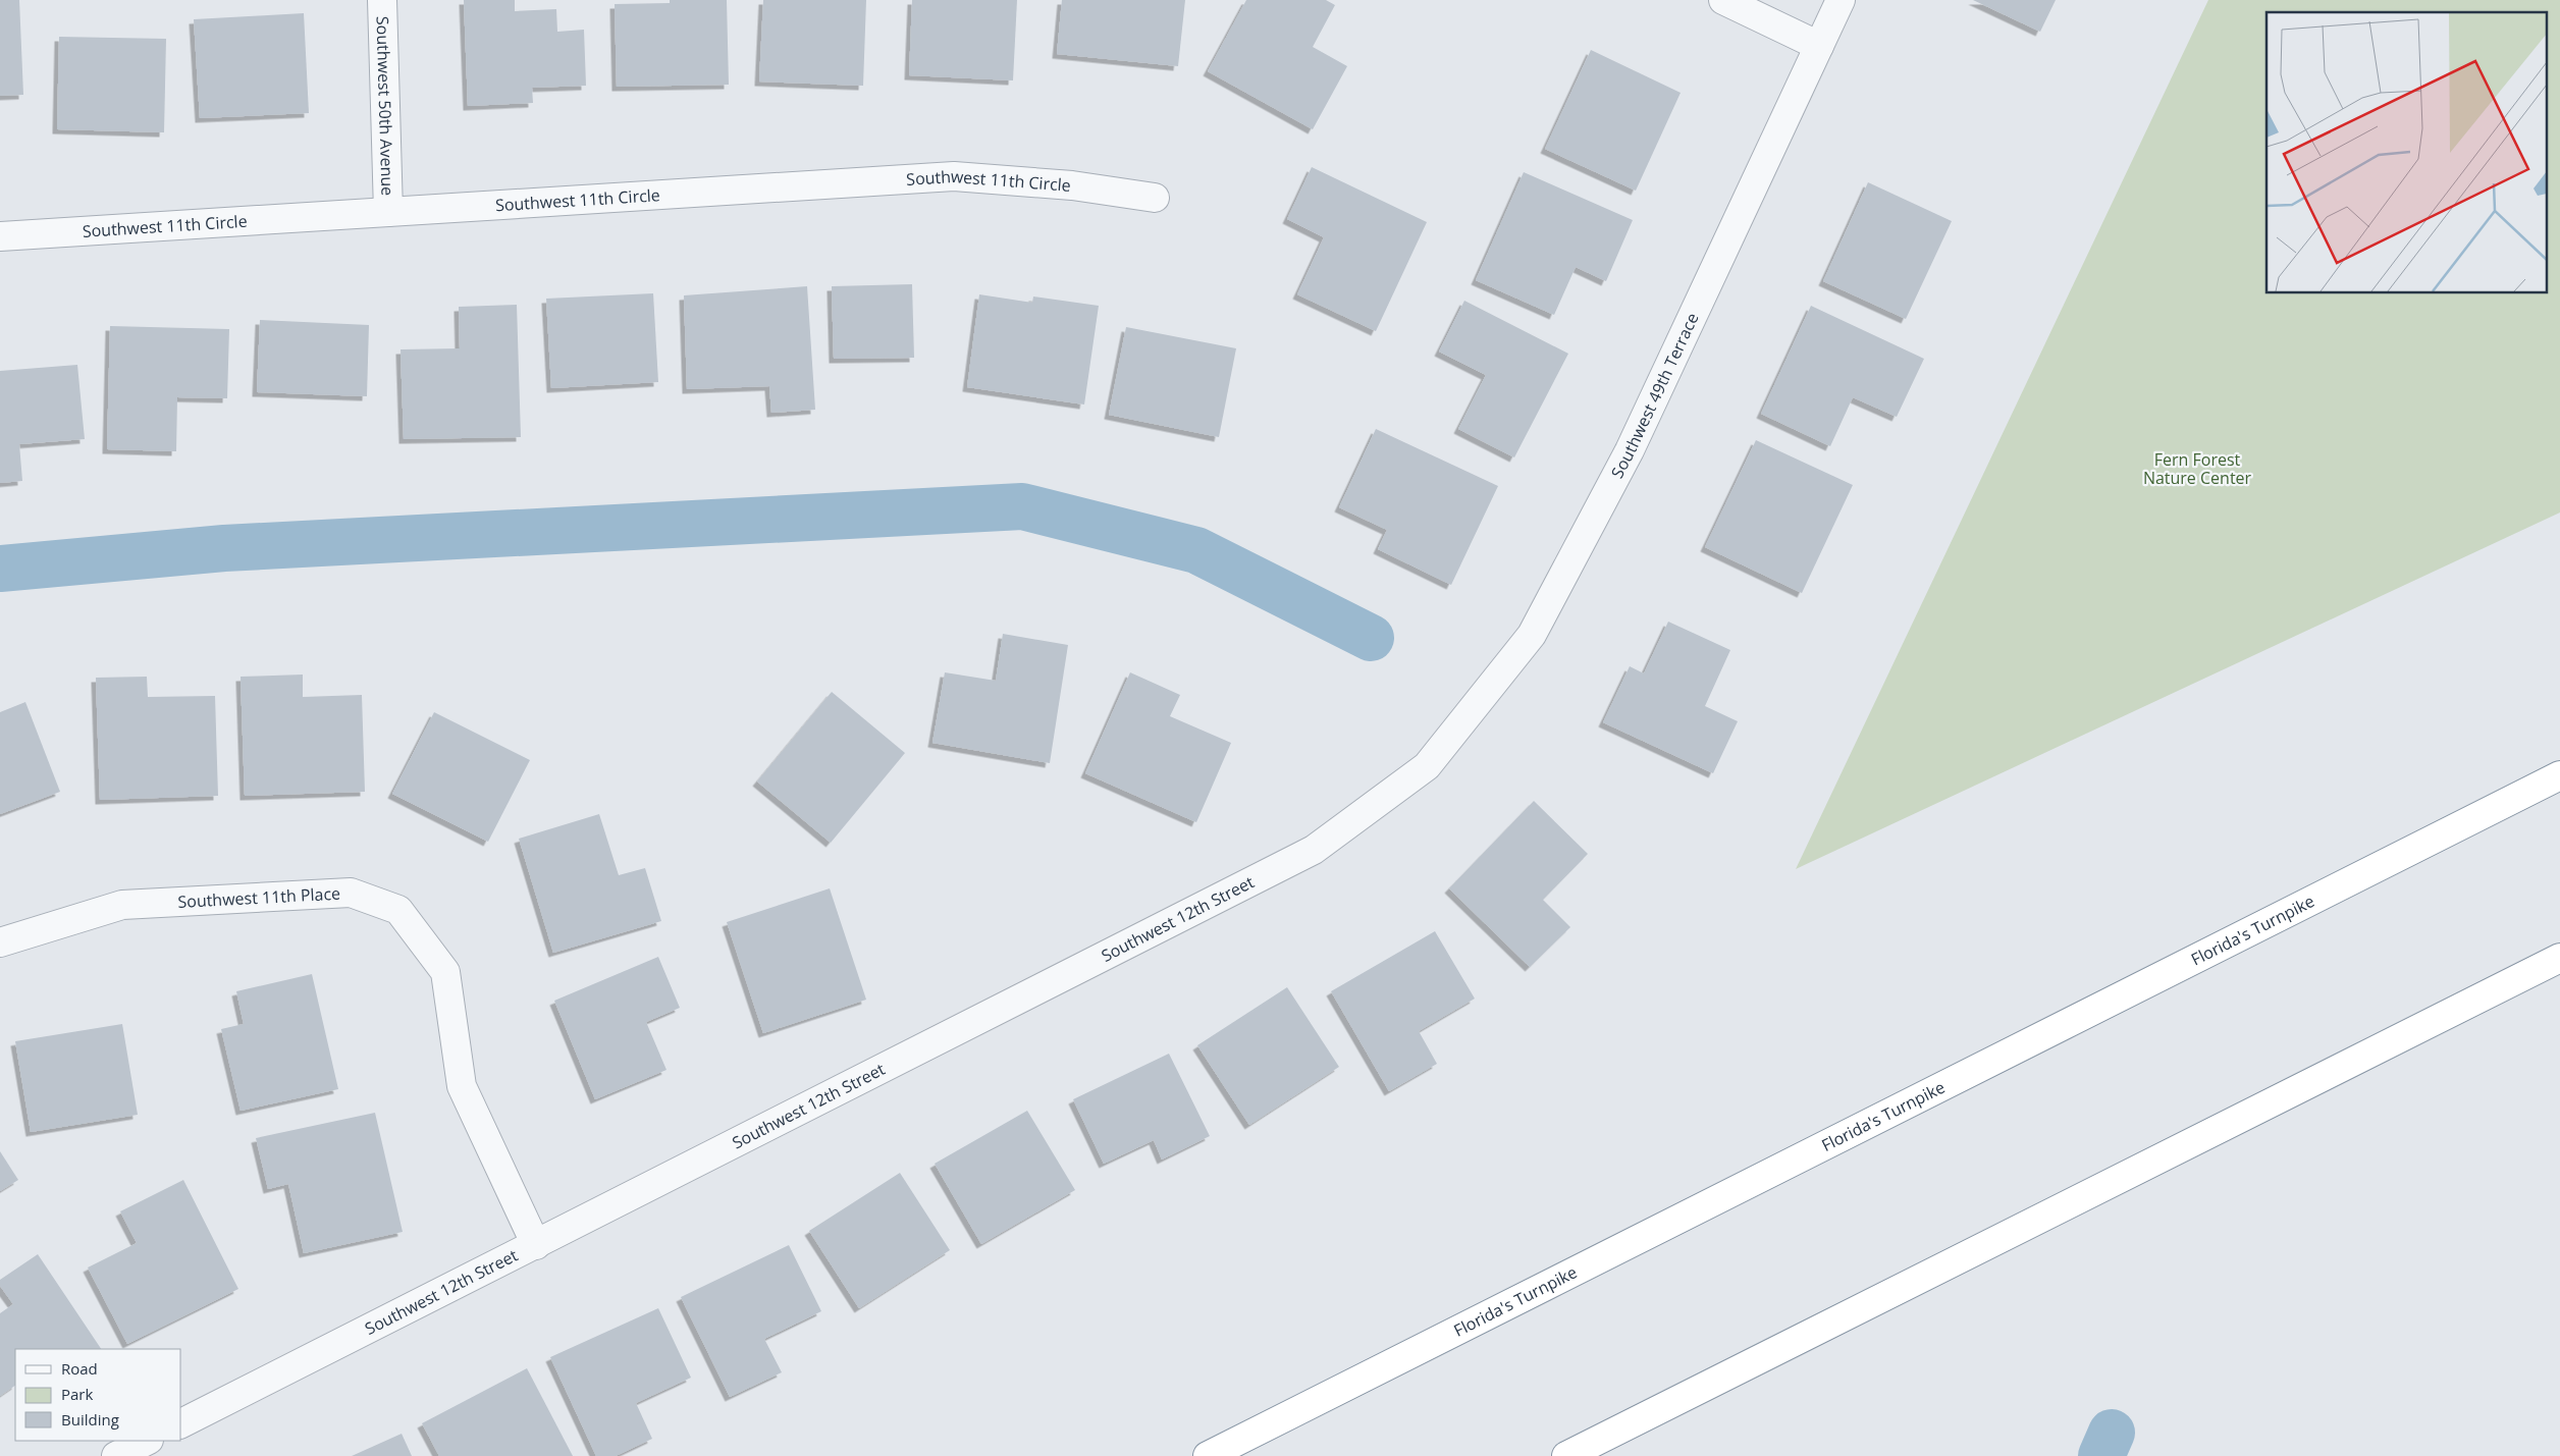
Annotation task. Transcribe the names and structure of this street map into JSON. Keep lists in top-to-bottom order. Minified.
{"streets":{"highway":["Florida's Turnpike"],"street":["Southwest 50th Avenue","Southwest 11th Circle","Southwest 49th Terrace","Southwest 11th Place","Southwest 12th Street"]},"crossings":[["Southwest 50th Avenue","Southwest 11th Circle"],["Southwest 49th Terrace","Southwest 12th Street"],["Southwest 11th Place","Southwest 12th Street"]],"parks":["Fern Forest Nature Center"],"legend":["Road","Park","Building"]}
